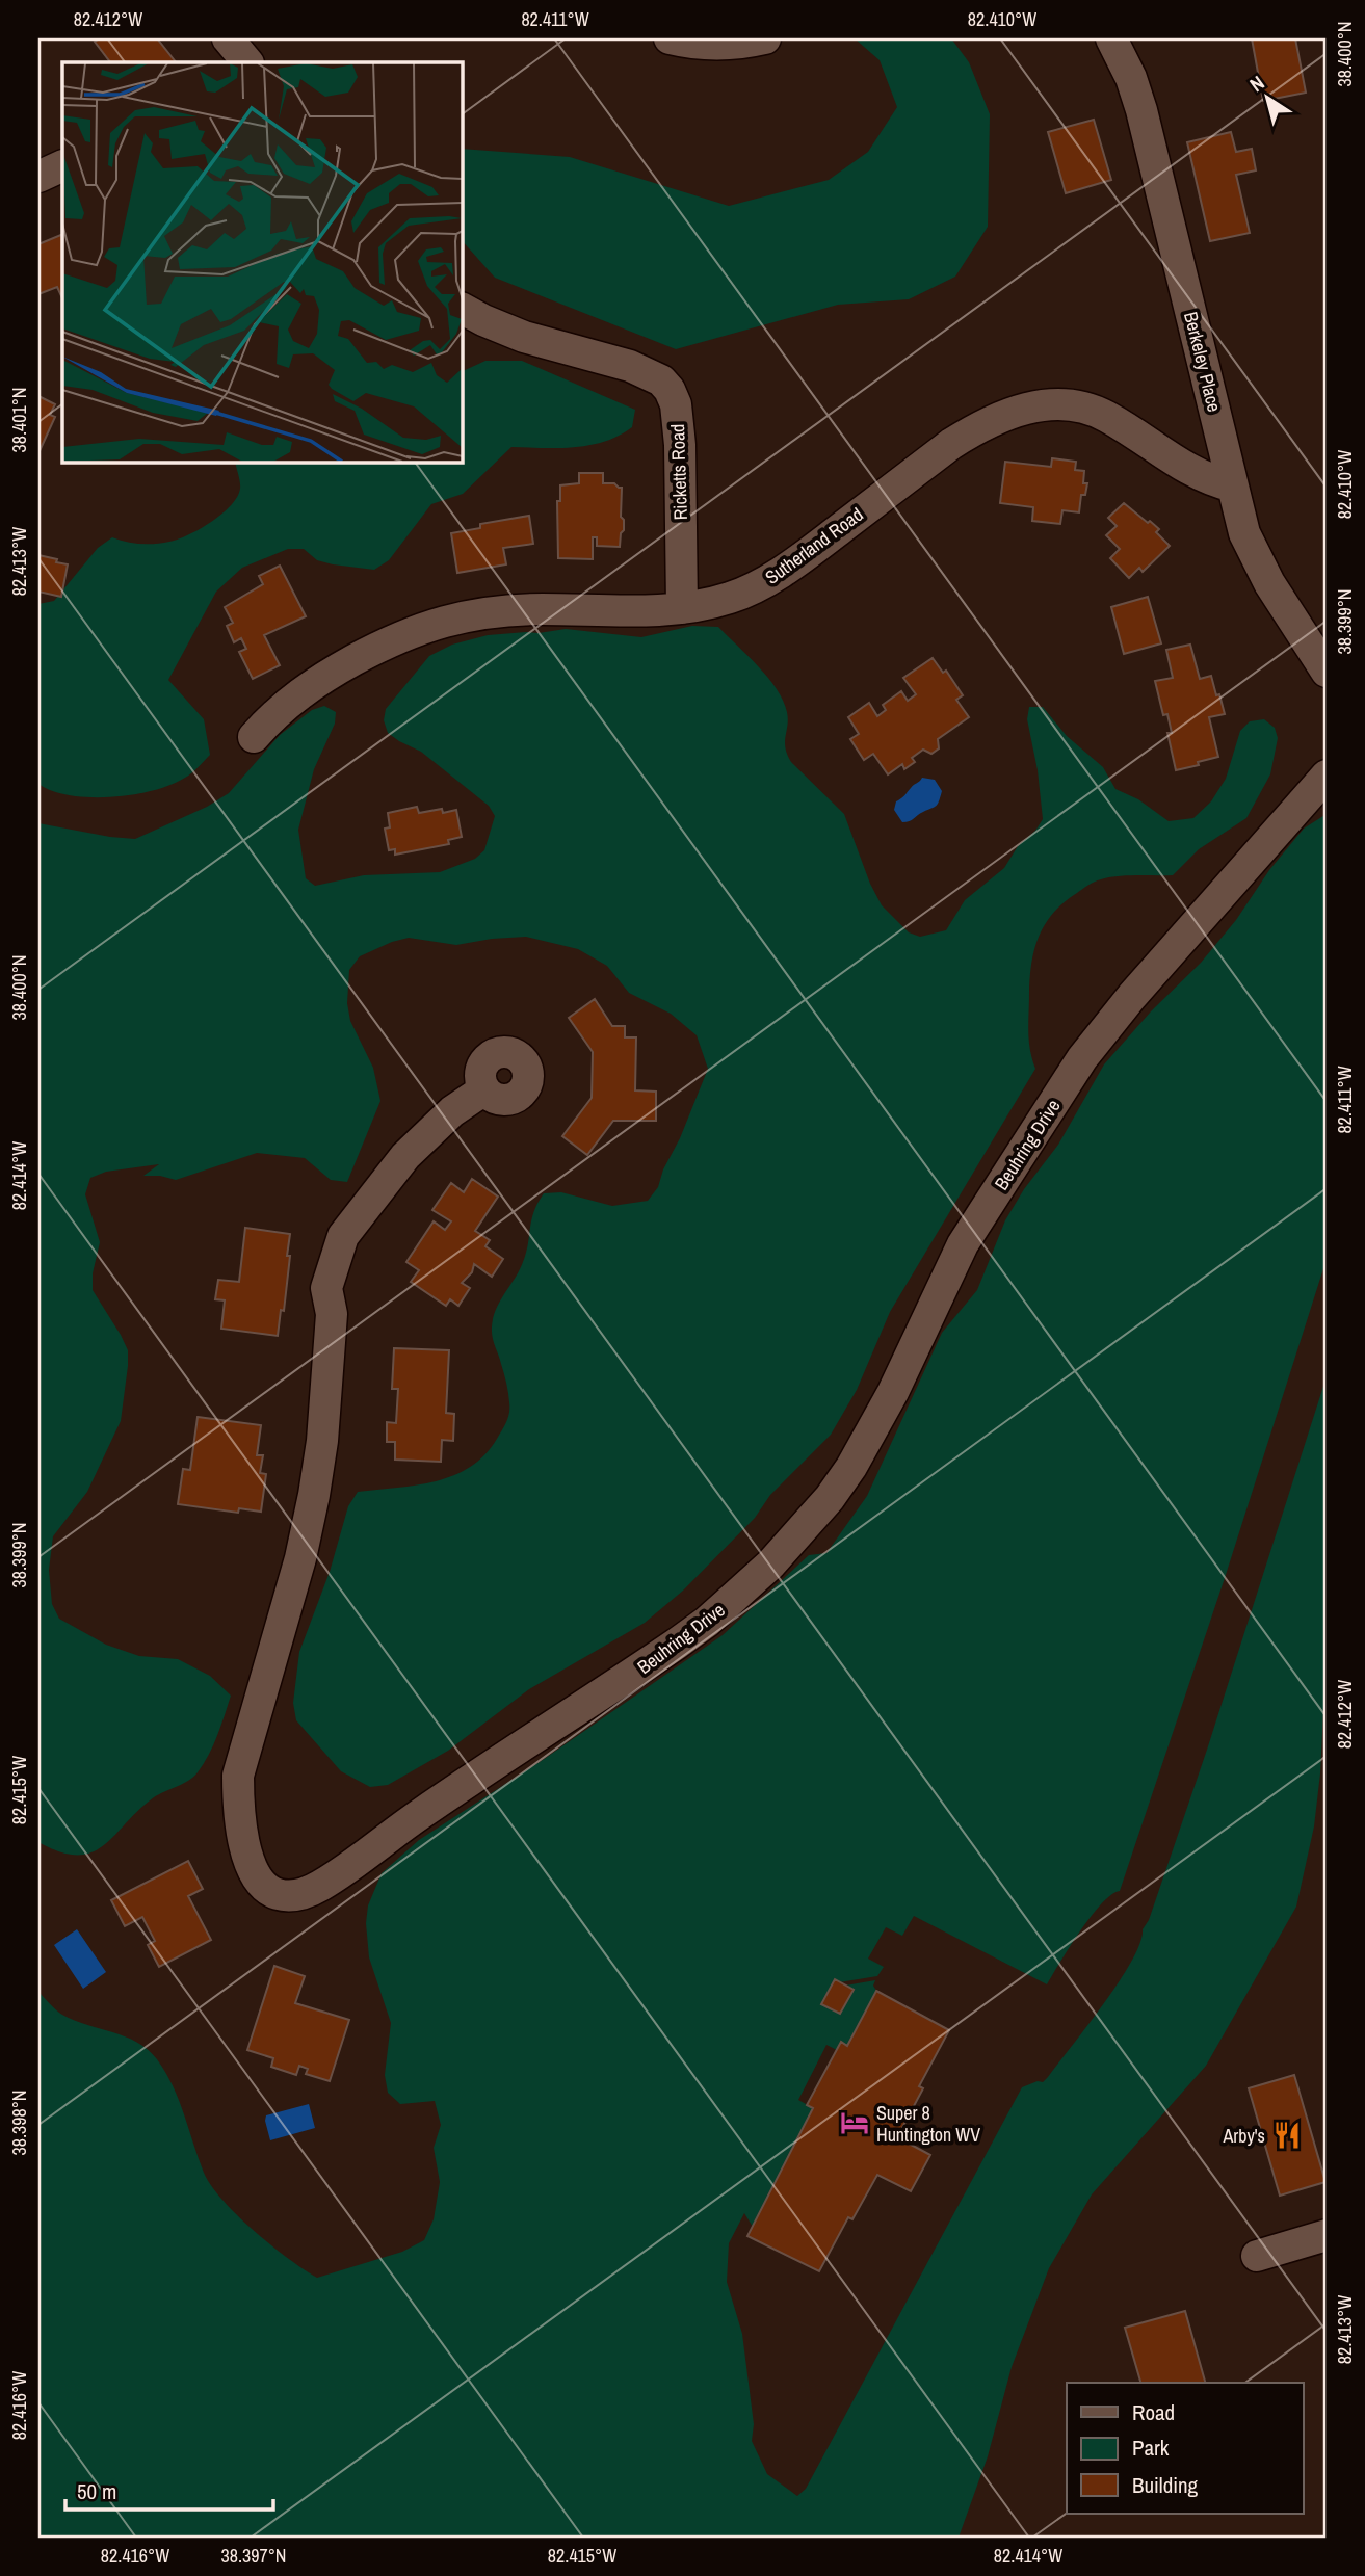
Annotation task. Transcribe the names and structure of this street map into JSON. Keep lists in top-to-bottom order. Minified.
{"streets":{"street":["Berkeley Place","Ricketts Road","Sutherland Road","Beuhring Drive"]},"crossings":[["Berkeley Place","Sutherland Road"],["Ricketts Road","Sutherland Road"]],"places":{"hotel":["Super 8 Huntington WV"],"restaurant":["Arby's"]},"legend":["Road","Park","Building"],"scale_bar":"50 m","north":"top left","coordinates":["82.412°W","82.411°W","82.410°W","38.400°N","38.401°N","82.413°W","38.399°N","82.414°W","82.415°W","38.398°N","82.416°W","38.397°N"]}
